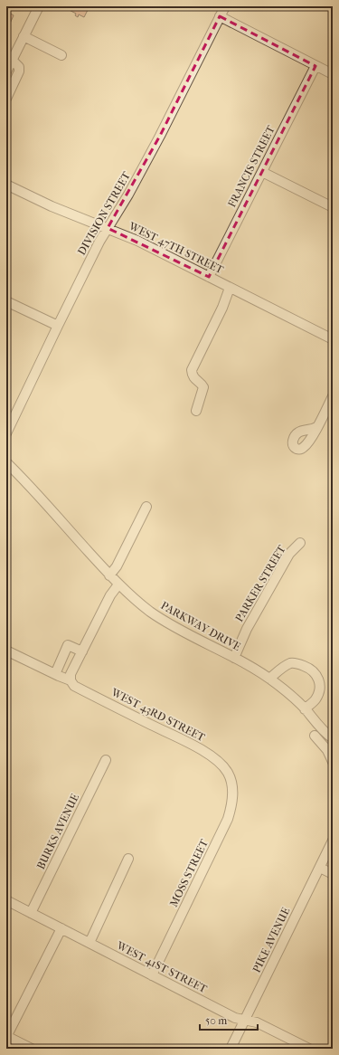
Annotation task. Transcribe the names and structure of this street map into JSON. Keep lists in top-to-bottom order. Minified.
{"streets":{"street":["FRANCIS STREET","DIVISION STREET","WEST 47TH STREET","PARKER STREET","PARKWAY DRIVE","WEST 43RD STREET","BURKS AVENUE","MOSS STREET","PIKE AVENUE","WEST 41ST STREET"]},"crossings":[["FRANCIS STREET","WEST 47TH STREET"],["DIVISION STREET","WEST 47TH STREET"],["PARKER STREET","PARKWAY DRIVE"],["WEST 43RD STREET","MOSS STREET"],["BURKS AVENUE","WEST 41ST STREET"],["MOSS STREET","WEST 41ST STREET"],["PIKE AVENUE","WEST 41ST STREET"]],"scale_bar":"50 m"}
